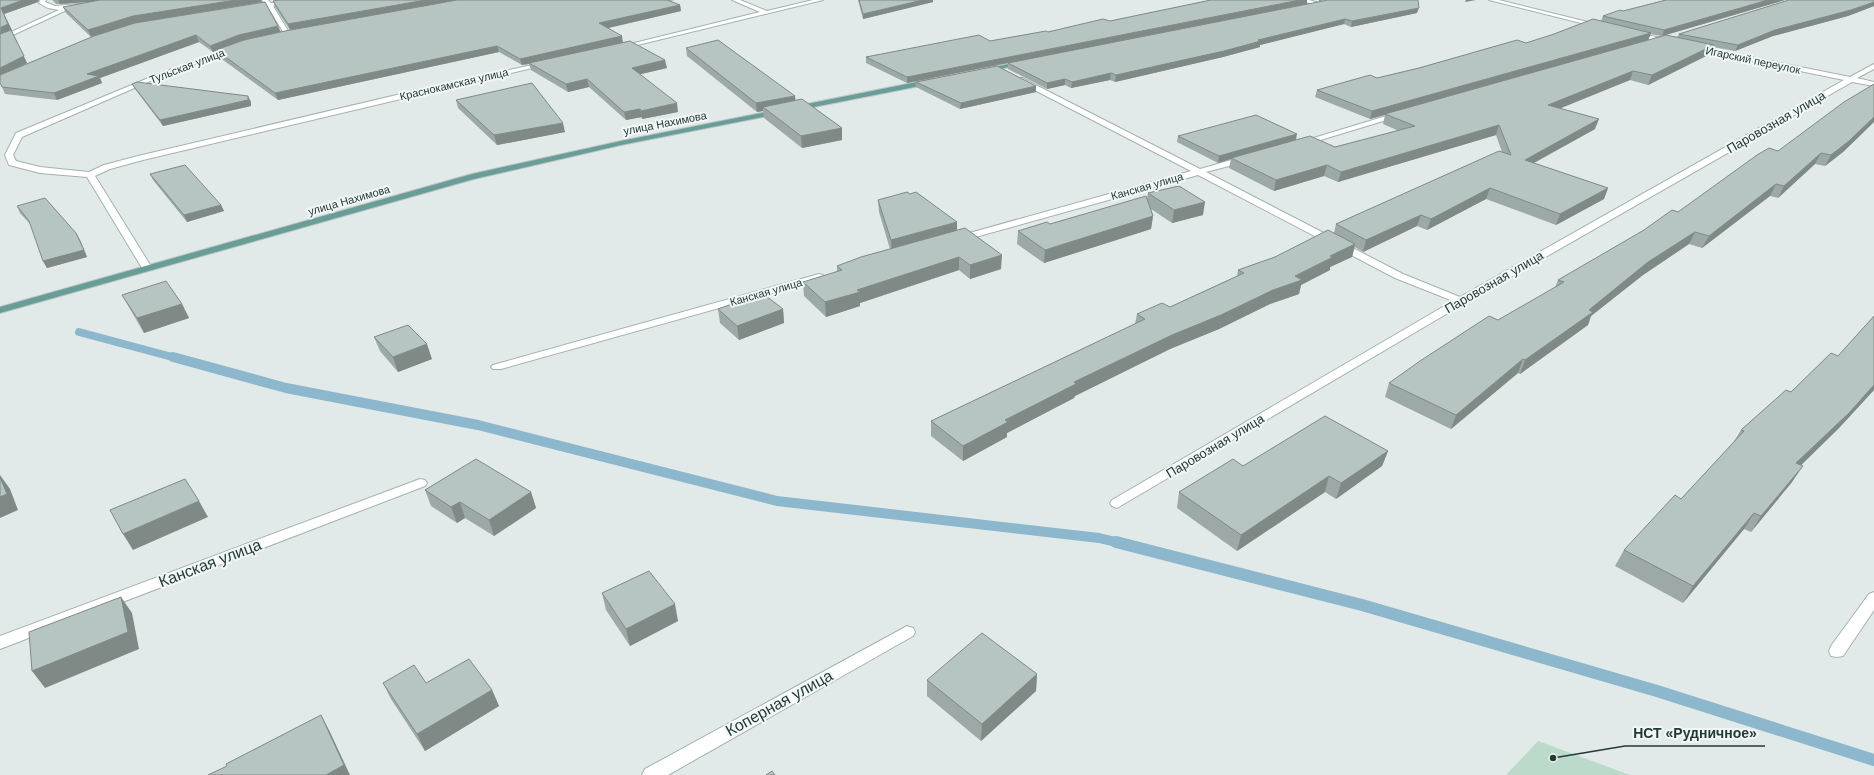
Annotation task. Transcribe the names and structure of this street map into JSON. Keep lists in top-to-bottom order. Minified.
{"streets":{"main road":["улица Нахимова"],"street":["Игарский переулок","Тульская улица","Краснокамская улица","Паровозная улица","Канская улица","Коперная улица"]},"crossings":[["Игарский переулок","Паровозная улица"],["Тульская улица","Краснокамская улица"]],"places":["НСТ «Рудничное»"]}
